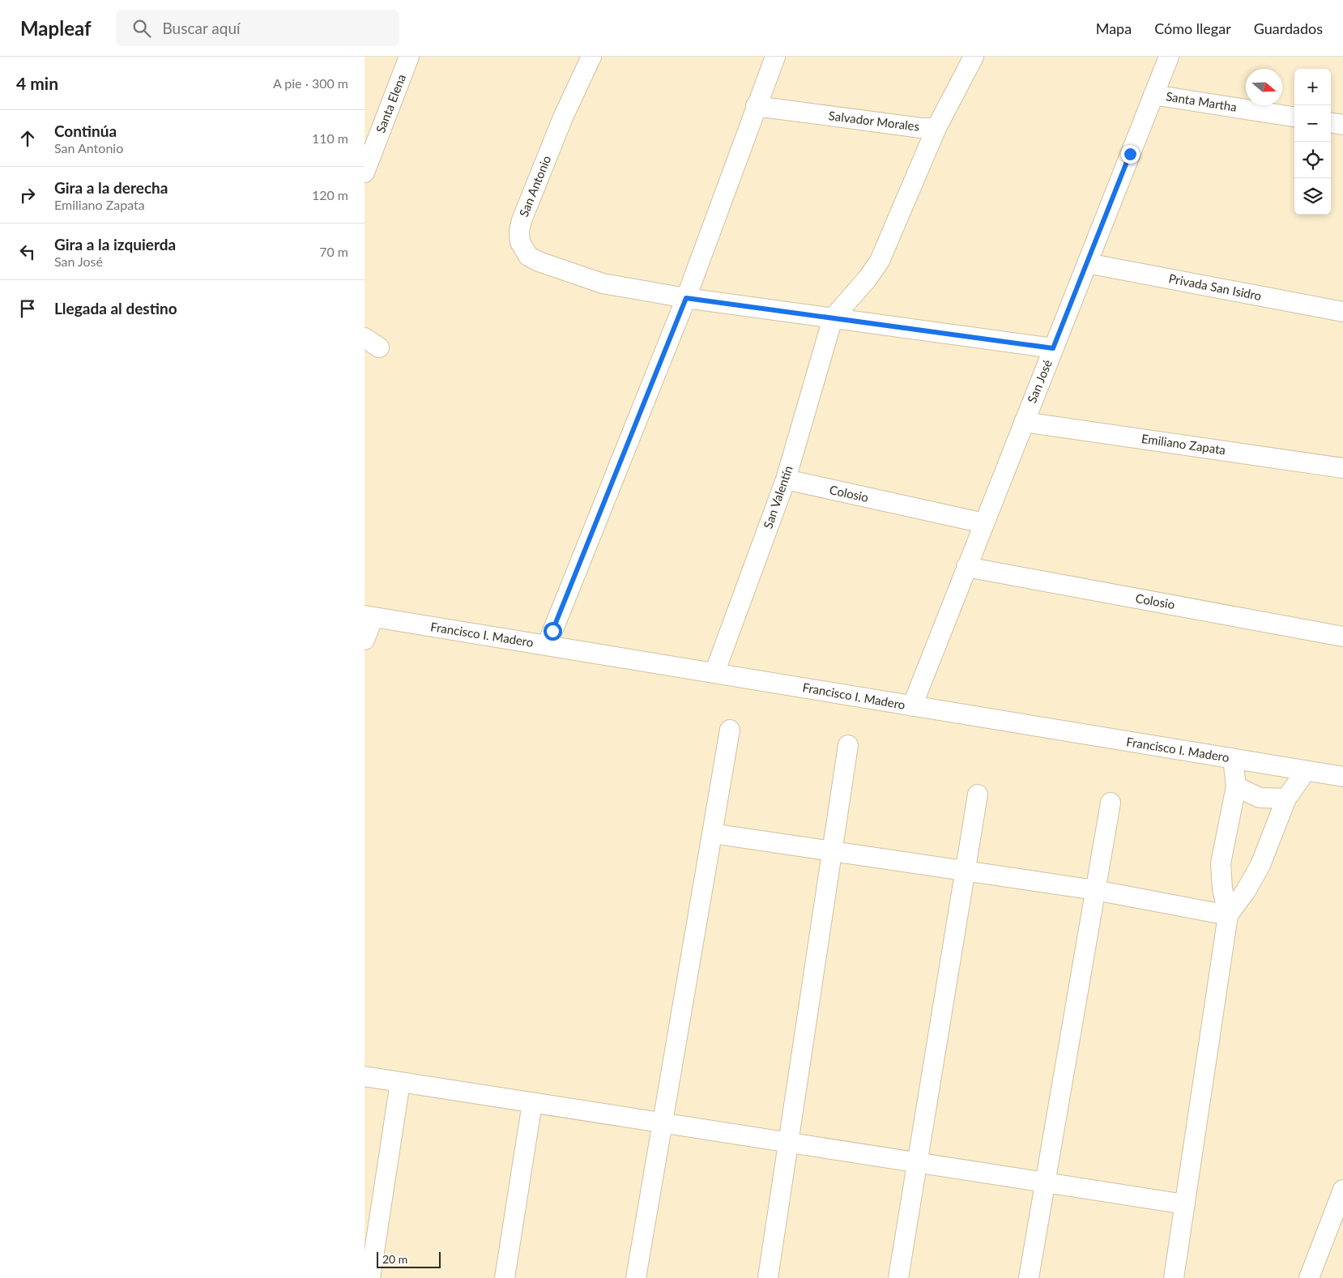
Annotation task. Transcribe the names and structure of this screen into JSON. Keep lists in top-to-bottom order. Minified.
{"streets":{"street":["Santa Martha","Santa Elena","Salvador Morales","San Antonio","Privada San Isidro","San José","Emiliano Zapata","Colosio","San Valentín","Francisco I. Madero"]},"crossings":[["Santa Martha","San José"],["Privada San Isidro","San José"],["San José","Emiliano Zapata"],["San José","Colosio"],["San José","Francisco I. Madero"],["Colosio","San Valentín"],["San Valentín","Francisco I. Madero"]],"scale_bar":"20 m","north":"right","page":{"header":"Mapleaf","search":"Buscar aquí","nav":["Mapa","Cómo llegar","Guardados"],"heading":["4 min","A pie · 300 m"],"map_buttons":["+","−"],"list":[["Continúa","San Antonio","110 m"],["Gira a la derecha","Emiliano Zapata","120 m"],["Gira a la izquierda","San José","70 m"],"Llegada al destino"],"scale":"20 m"}}
